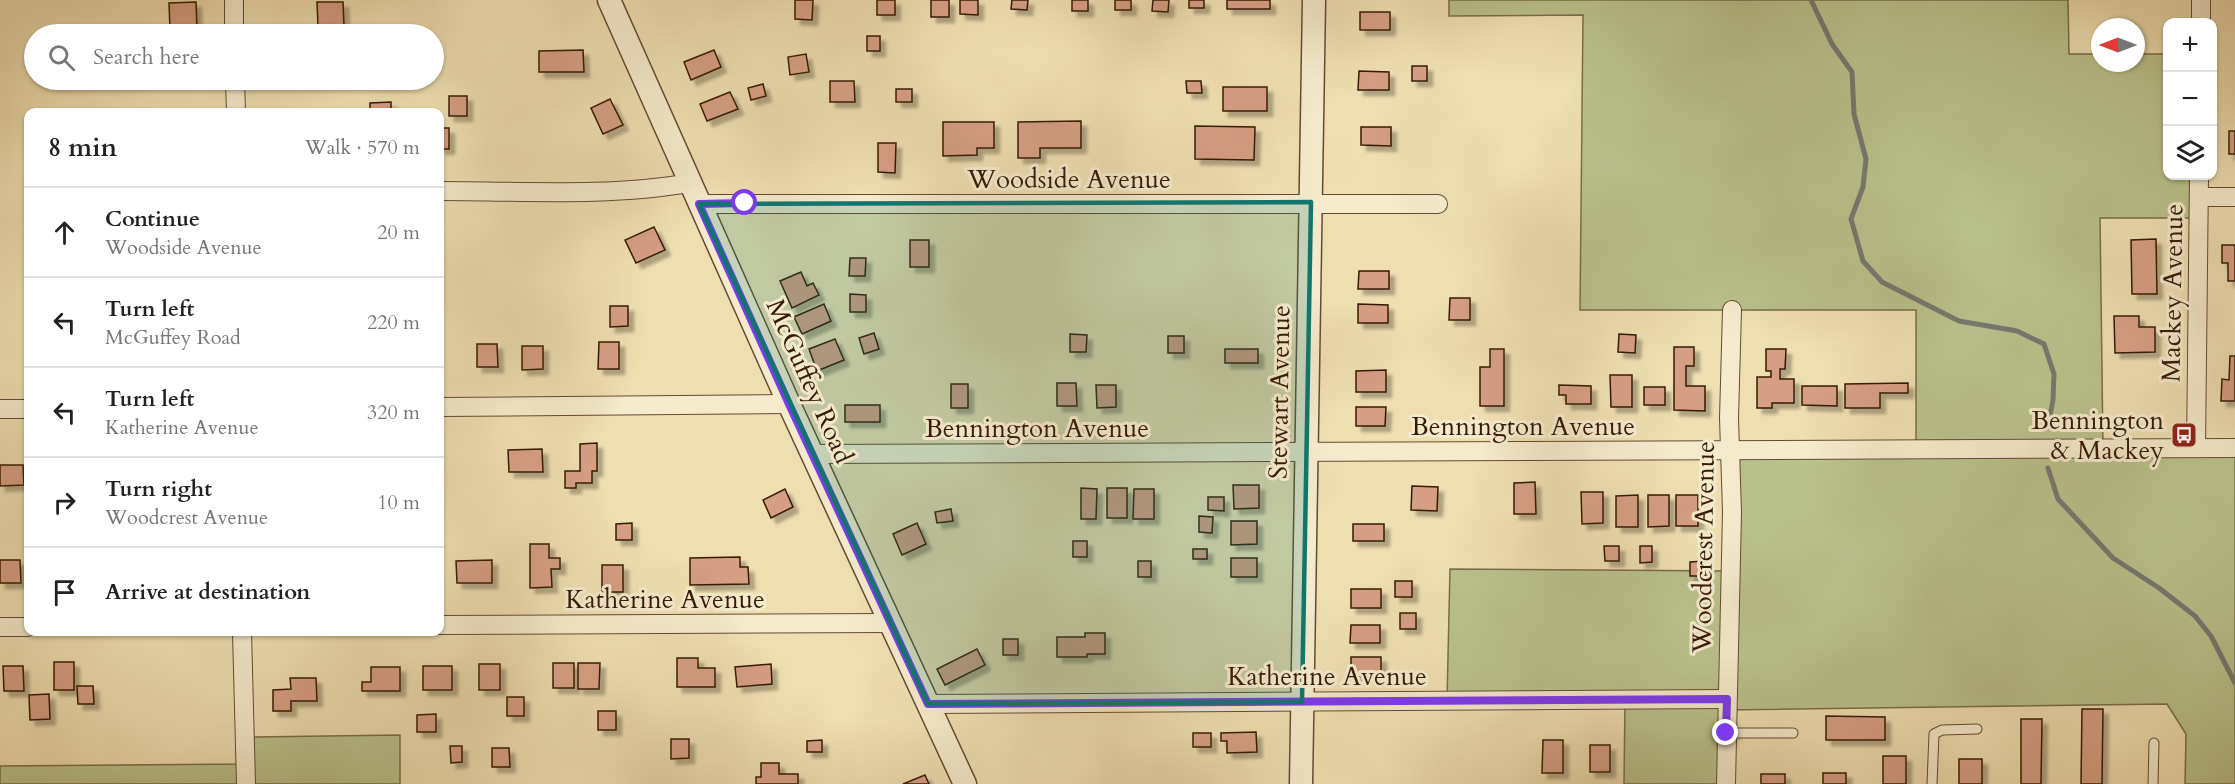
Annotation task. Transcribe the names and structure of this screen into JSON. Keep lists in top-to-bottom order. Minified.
{"streets":{"street":["Woodside Avenue","Mackey Avenue","McGuffey Road","Stewart Avenue","Bennington Avenue","Woodcrest Avenue","Katherine Avenue"]},"crossings":[["Woodside Avenue","McGuffey Road"],["Woodside Avenue","Stewart Avenue"],["Mackey Avenue","Bennington Avenue"],["McGuffey Road","Bennington Avenue"],["McGuffey Road","Katherine Avenue"],["Stewart Avenue","Bennington Avenue"],["Stewart Avenue","Katherine Avenue"],["Bennington Avenue","Woodcrest Avenue"],["Woodcrest Avenue","Katherine Avenue"]],"places":{"bus stop":["Bennington & Mackey"]},"north":"left","page":{"map_buttons":["+","−"],"search":"Search here","heading":["8 min","Walk · 570 m"],"list":[["Continue","Woodside Avenue","20 m"],["Turn left","McGuffey Road","220 m"],["Turn left","Katherine Avenue","320 m"],["Turn right","Woodcrest Avenue","10 m"],"Arrive at destination"]}}
